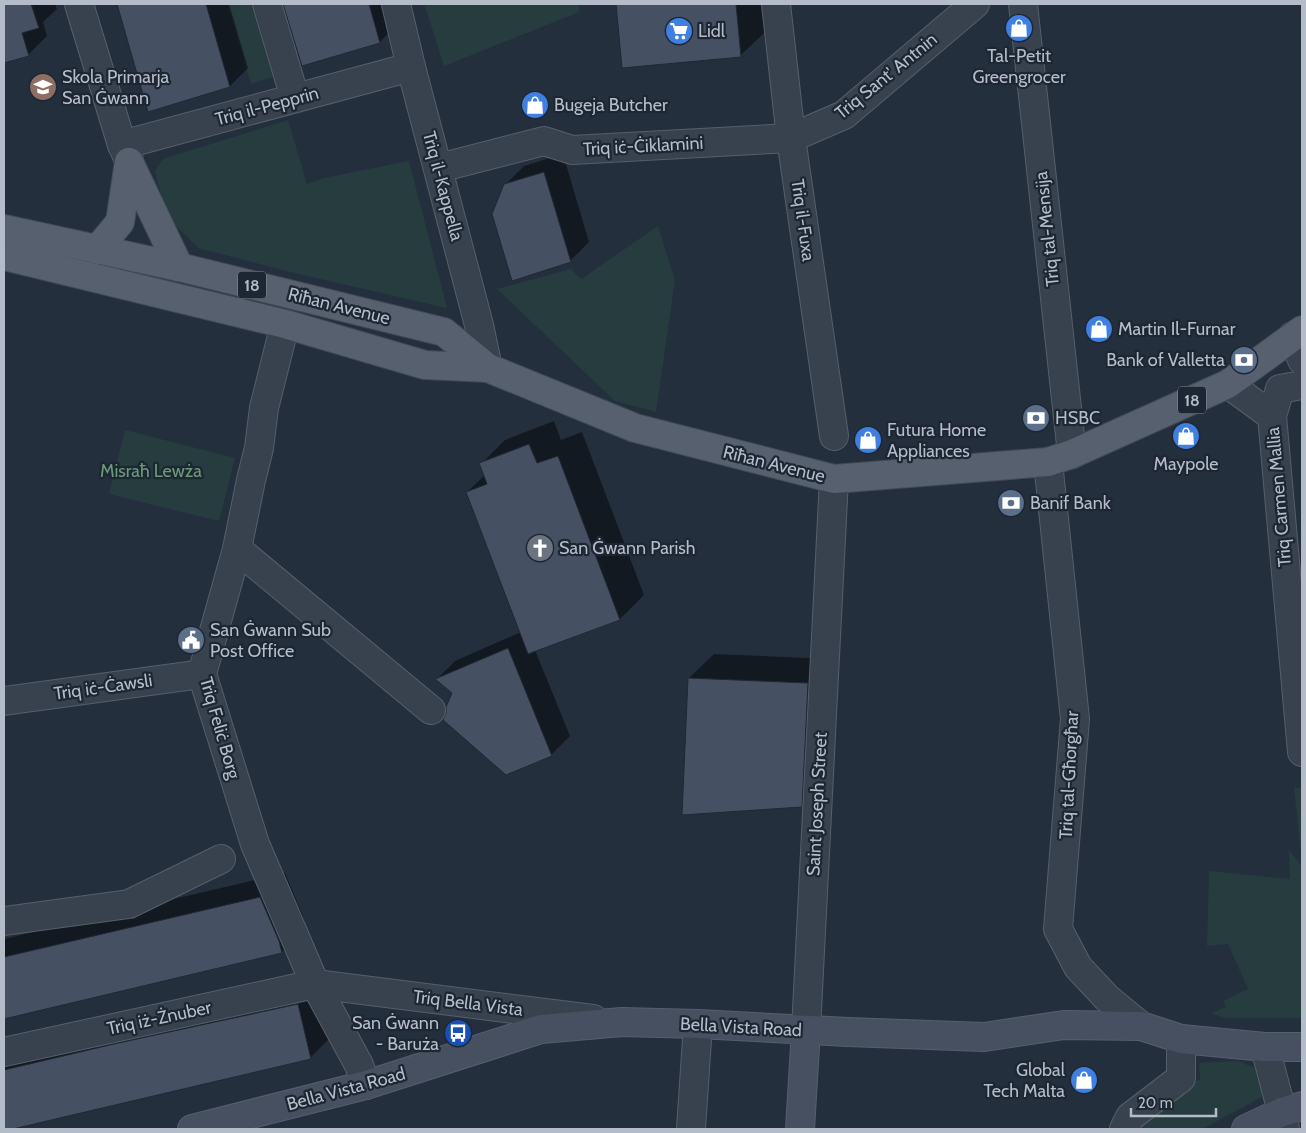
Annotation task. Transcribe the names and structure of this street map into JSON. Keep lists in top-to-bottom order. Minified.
{"streets":{"main road":["18","Riħan Avenue","Saint Joseph Street","Bella Vista Road"],"street":["Triq Sant' Antnin","Triq il-Pepprin","Triq iċ-Ċiklamini","Triq il-Kappella","Triq il-Fuxa","Triq tal-Mensija","Triq Carmen Mallia","Triq iċ-Ċawsli","Triq Feliċ Borg","Triq tal-Għorgħar","Triq Bella Vista","Triq iż-Żnuber"]},"crossings":[["Triq Sant' Antnin","Triq iċ-Ċiklamini"],["Triq Sant' Antnin","Triq il-Fuxa"],["Triq il-Pepprin","Triq il-Kappella"],["Triq iċ-Ċiklamini","Triq il-Kappella"],["Triq iċ-Ċiklamini","Triq il-Fuxa"],["Triq il-Kappella","Riħan Avenue"],["Triq tal-Mensija","18"],["Triq tal-Mensija","Riħan Avenue"],["Triq tal-Mensija","Triq tal-Għorgħar"],["18","Riħan Avenue"],["18","Triq Carmen Mallia"],["18","Triq tal-Għorgħar"],["Riħan Avenue","Triq Feliċ Borg"],["Riħan Avenue","Triq tal-Għorgħar"],["Riħan Avenue","Saint Joseph Street"],["Triq iċ-Ċawsli","Triq Feliċ Borg"],["Triq Feliċ Borg","Triq Bella Vista"],["Triq Feliċ Borg","Triq iż-Żnuber"],["Triq Feliċ Borg","Bella Vista Road"],["Triq tal-Għorgħar","Bella Vista Road"],["Saint Joseph Street","Bella Vista Road"],["Triq Bella Vista","Triq iż-Żnuber"],["Triq Bella Vista","Bella Vista Road"]],"parks":["Misraħ Lewża"],"places":{"shop":["Tal-Petit Greengrocer","Bugeja Butcher","Martin Il-Furnar","Maypole","Futura Home Appliances","Global Tech Malta"],"supermarket":["Lidl"],"school or university":["Skola Primarja San Ġwann"],"bank":["Bank of Valletta","HSBC","Banif Bank"],"church":["San Ġwann Parish"],"public building":["San Ġwann Sub Post Office"],"bus stop":["San Ġwann - Baruża"]},"scale_bar":"20 m"}
